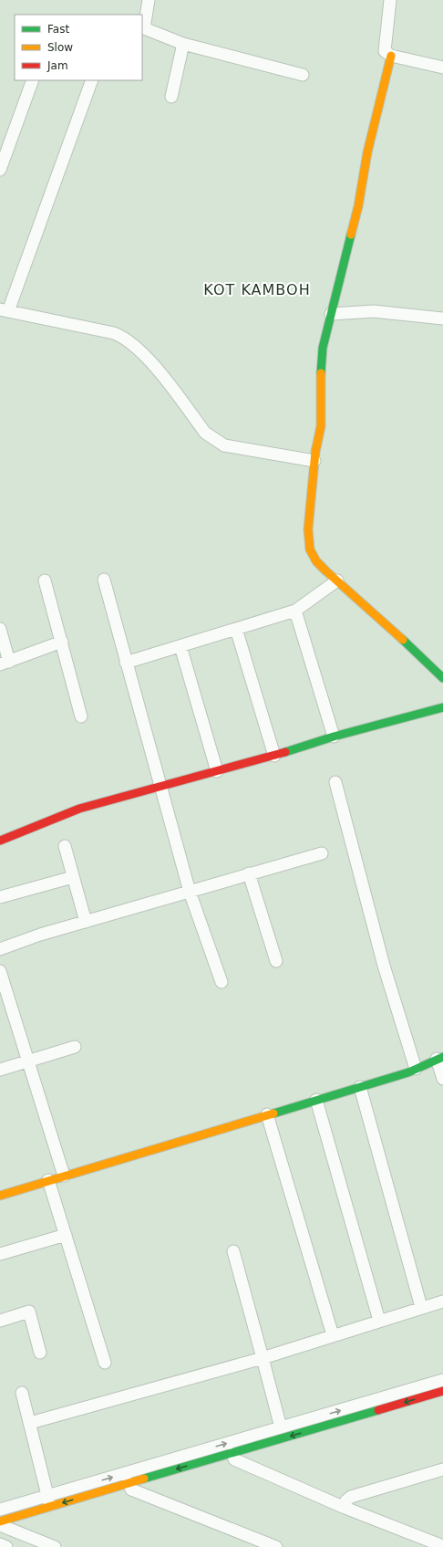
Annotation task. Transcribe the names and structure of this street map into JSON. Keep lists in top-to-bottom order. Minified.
{"districts":["KOT KAMBOH"],"legend":["Fast","Slow","Jam"]}
